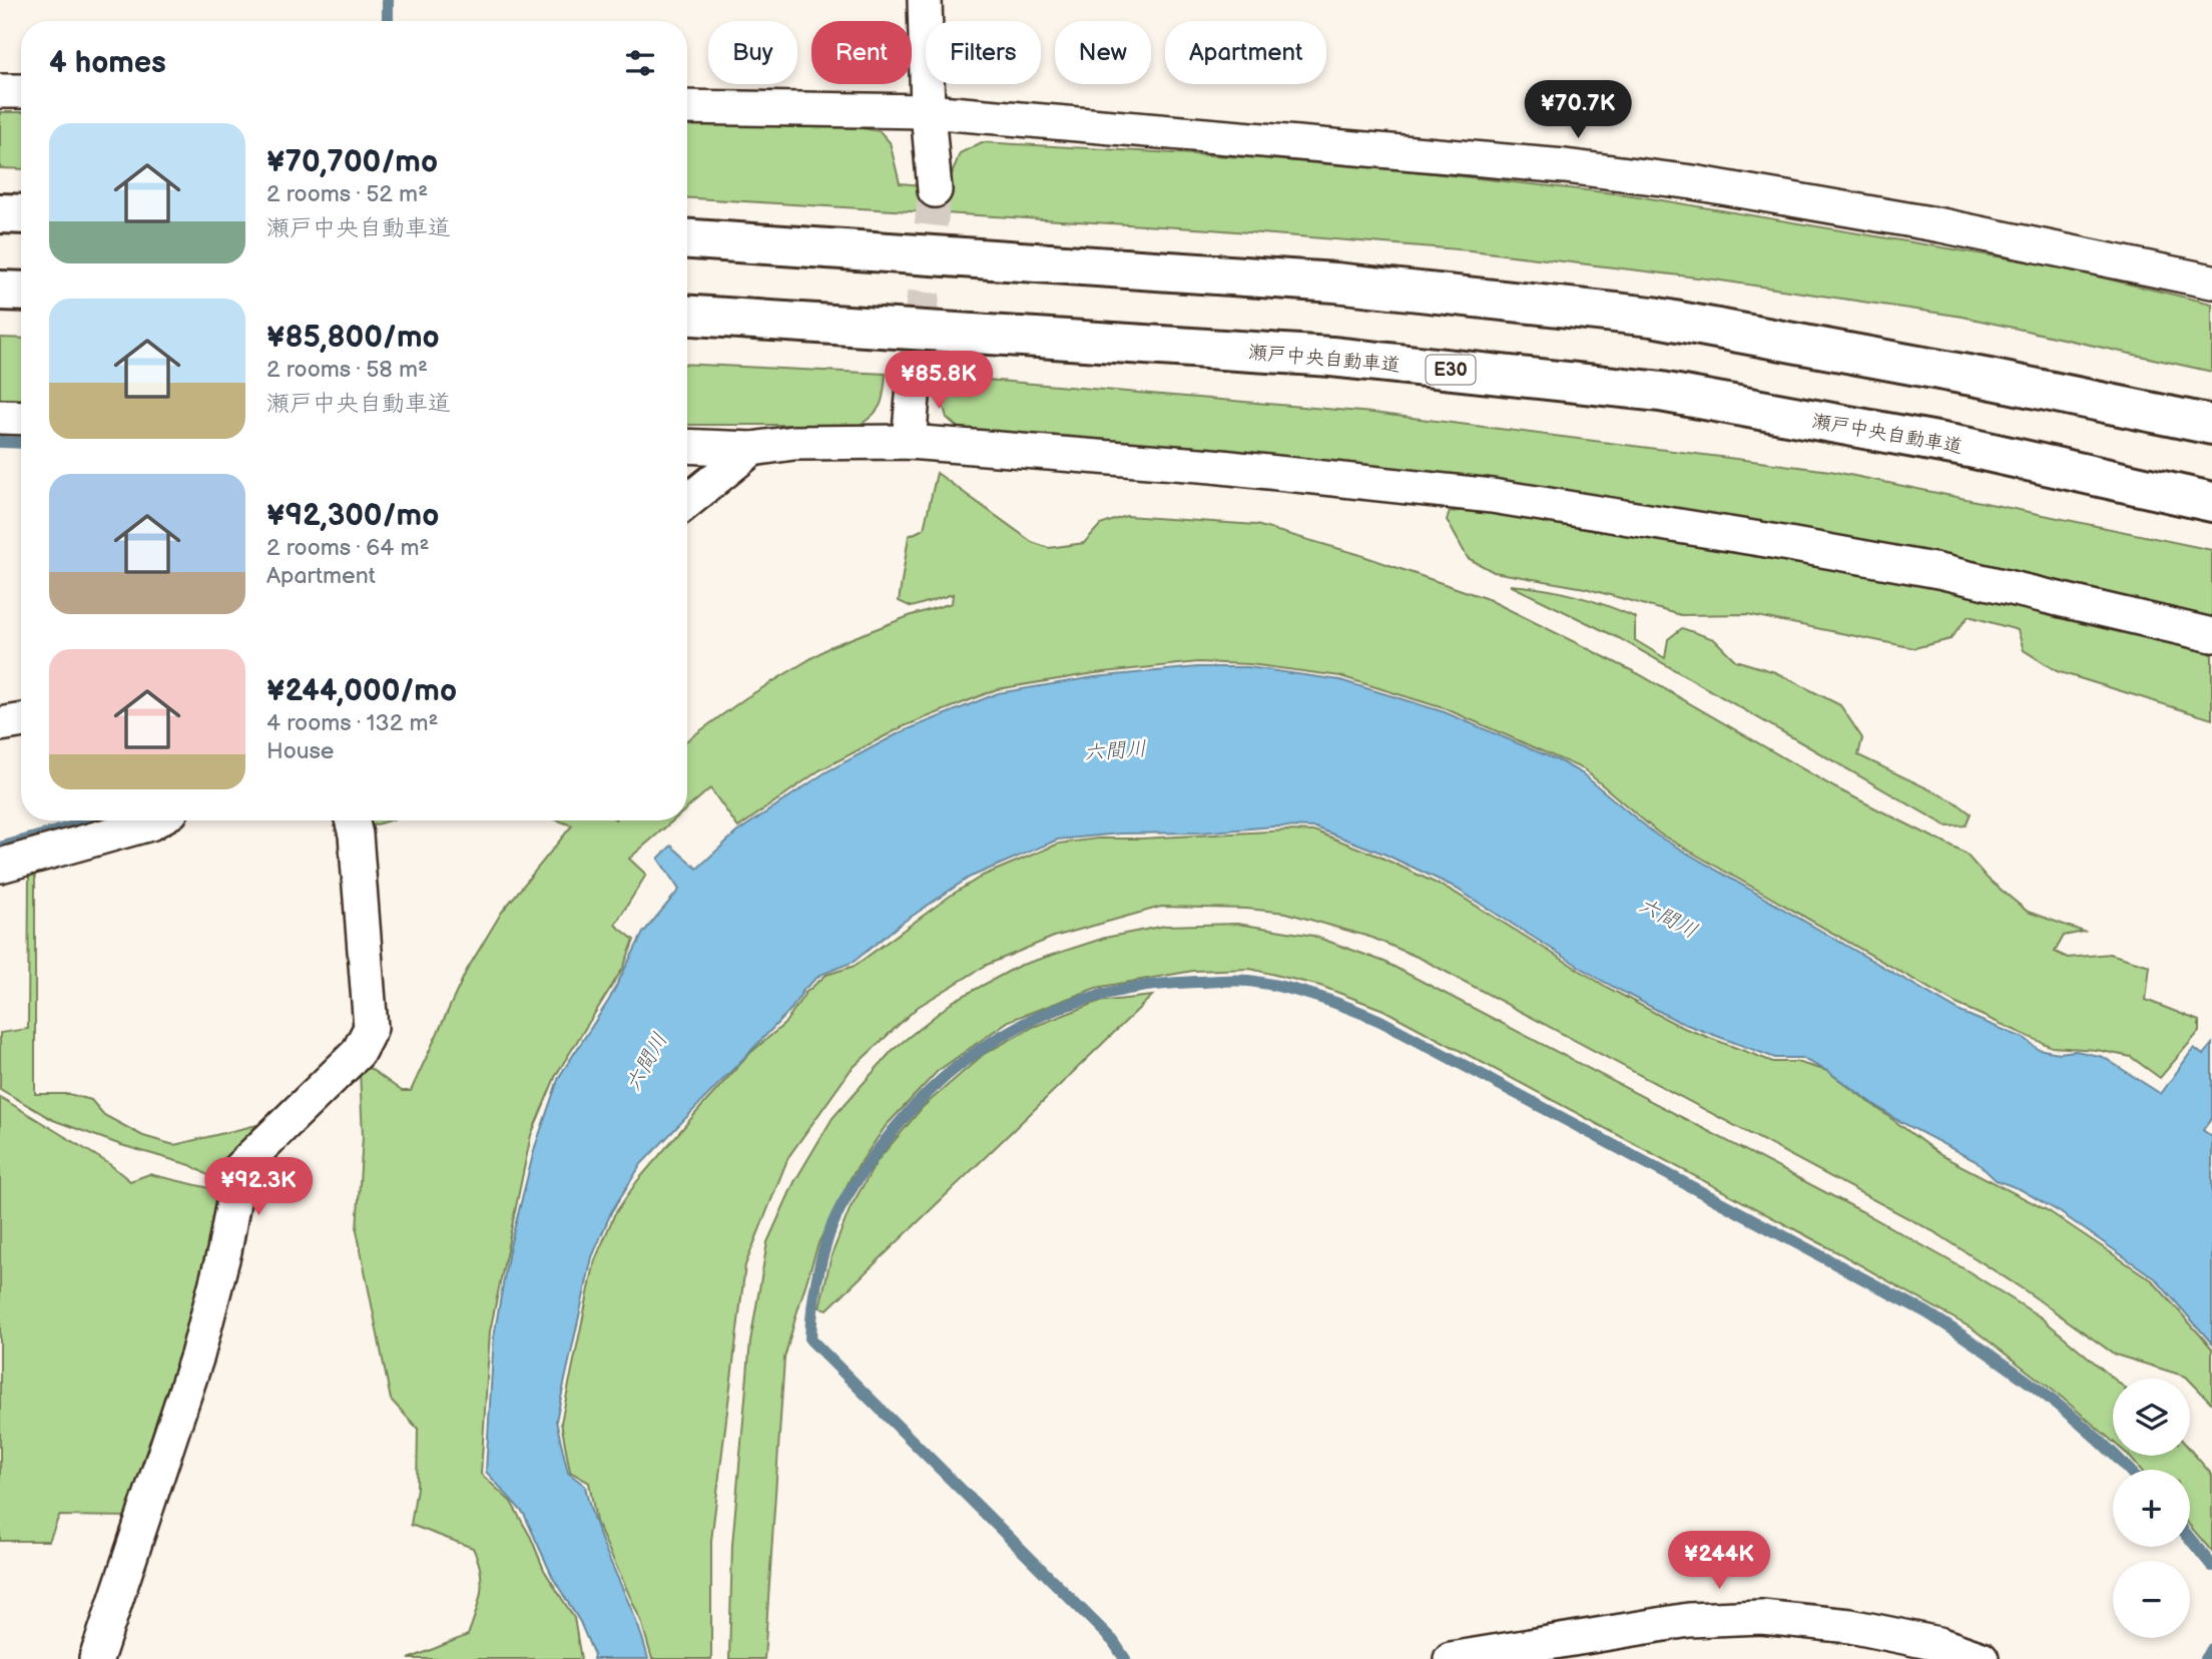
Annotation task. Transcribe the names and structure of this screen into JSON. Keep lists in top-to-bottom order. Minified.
{"streets":{"highway":["瀬戸中央自動車道","E30"]},"water":["六間川"],"page":{"chip":["Buy","Rent","Filters","New","Apartment"],"heading":"4 homes","price":["¥70.7K","¥85.8K","¥92.3K","¥244K"],"list":[{"name":"¥70,700/mo","note":"2 rooms · 52 m² · 瀬戸中央自動車道"},{"name":"¥85,800/mo","note":"2 rooms · 58 m² · 瀬戸中央自動車道"},{"name":"¥92,300/mo","note":"2 rooms · 64 m² · Apartment"},{"name":"¥244,000/mo","note":"4 rooms · 132 m² · House"}],"map_buttons":["+","−"]}}
